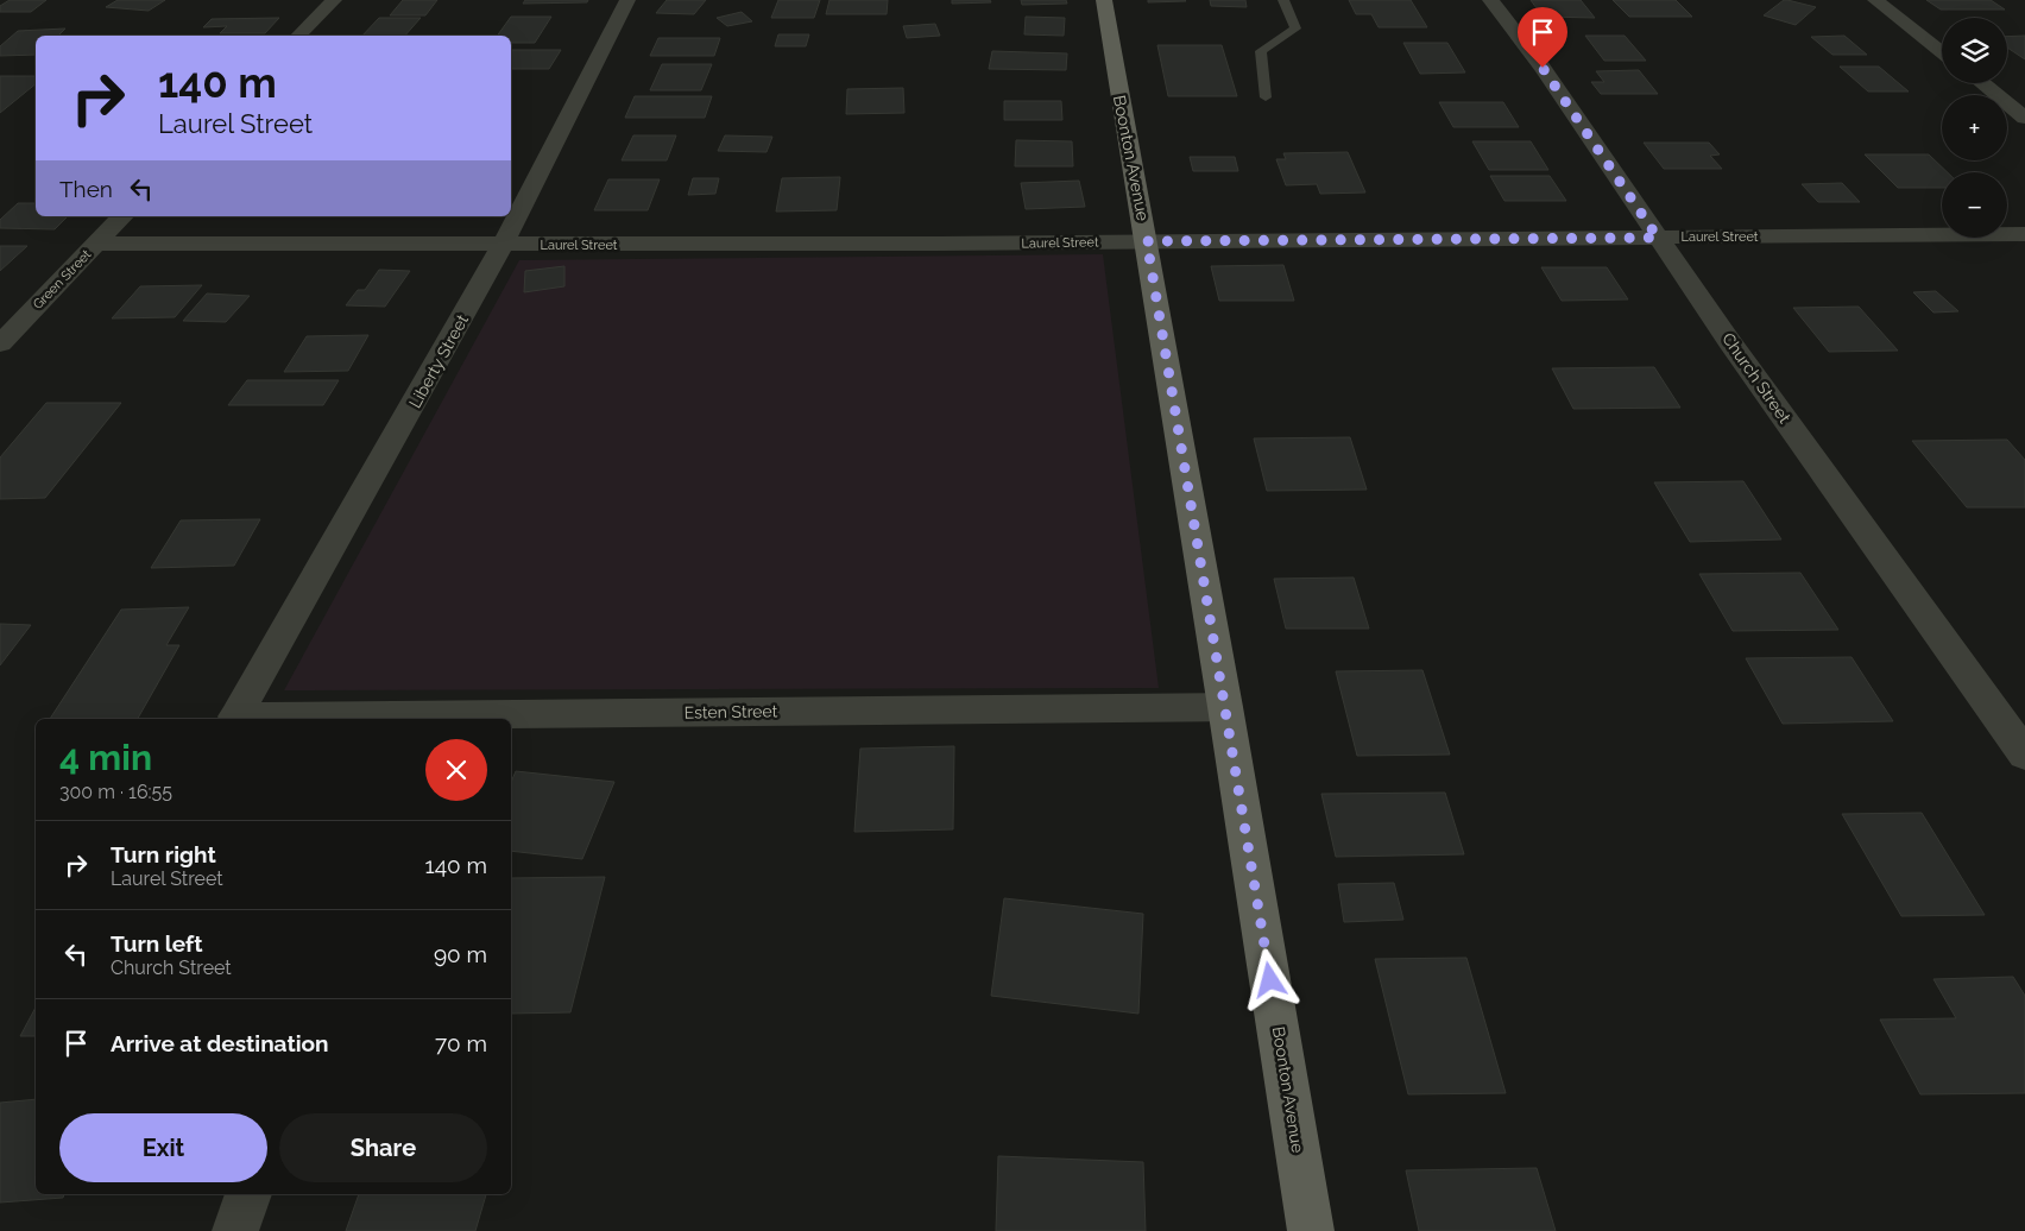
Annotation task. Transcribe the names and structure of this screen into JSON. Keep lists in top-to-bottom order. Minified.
{"streets":{"main road":["Boonton Avenue"],"street":["Laurel Street","Green Street","Liberty Street","Church Street","Esten Street"]},"crossings":[["Boonton Avenue","Laurel Street"],["Boonton Avenue","Esten Street"],["Laurel Street","Green Street"],["Laurel Street","Liberty Street"],["Laurel Street","Church Street"],["Liberty Street","Esten Street"]],"page":{"map_buttons":["+","−"],"turn":["140 m","Laurel Street"],"then":"Then","heading":["4 min","300 m · 16:55"],"list":[{"name":"Turn right","note":"Laurel Street","value":"140 m"},{"name":"Turn left","note":"Church Street","value":"90 m"},{"name":"Arrive at destination","value":"70 m"}],"buttons":["Exit","Share"]}}
